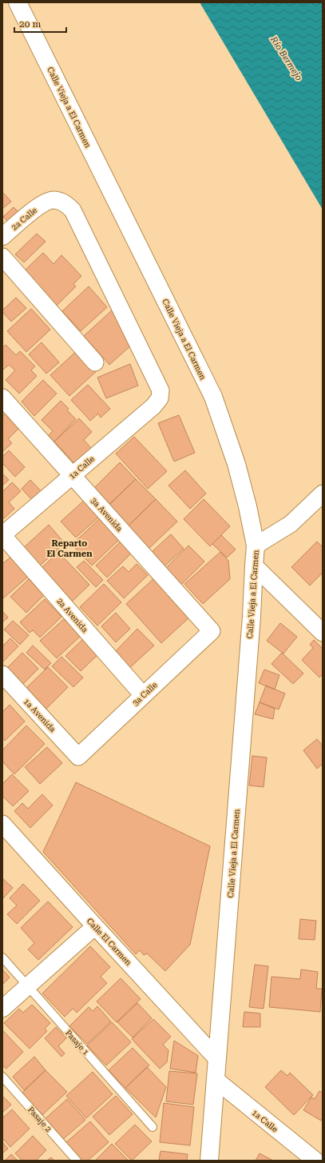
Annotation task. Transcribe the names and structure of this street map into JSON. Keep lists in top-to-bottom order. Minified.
{"streets":{"street":["Calle Vieja a El Carmen","2a Calle","1a Calle","3a Avenida","2a Avenida","3a Calle","1a Avenida","Calle El Carmen"],"lane":["Pasaje 1","Pasaje 2"]},"crossings":[["Calle Vieja a El Carmen","1a Calle"],["Calle Vieja a El Carmen","Calle El Carmen"],["2a Calle","1a Calle"],["1a Calle","3a Avenida"],["1a Calle","2a Avenida"],["3a Avenida","3a Calle"],["2a Avenida","3a Calle"],["3a Calle","1a Avenida"]],"districts":["Reparto El Carmen"],"water":["Río Bermejo"],"scale_bar":"20 m"}
